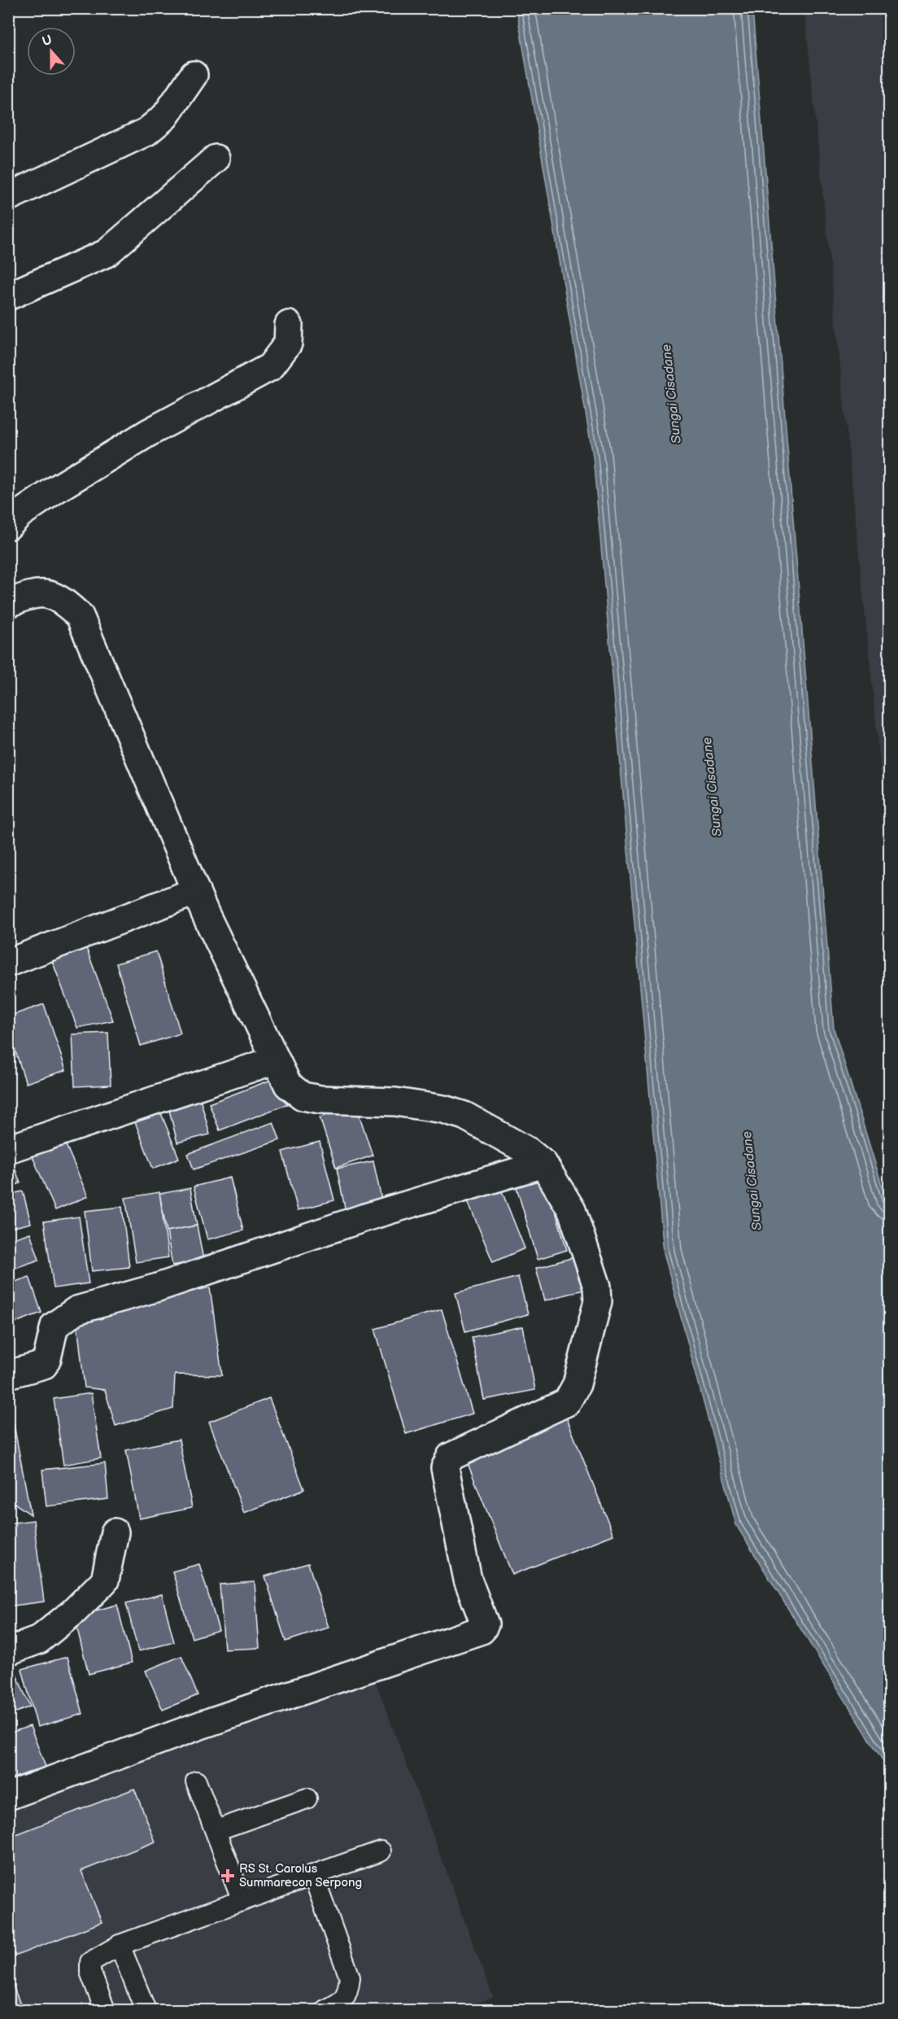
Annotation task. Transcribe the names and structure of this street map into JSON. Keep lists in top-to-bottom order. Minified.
{"water":["Sungai Cisadane"],"places":{"health":["RS St. Carolus Summarecon Serpong"]},"north":"top"}
